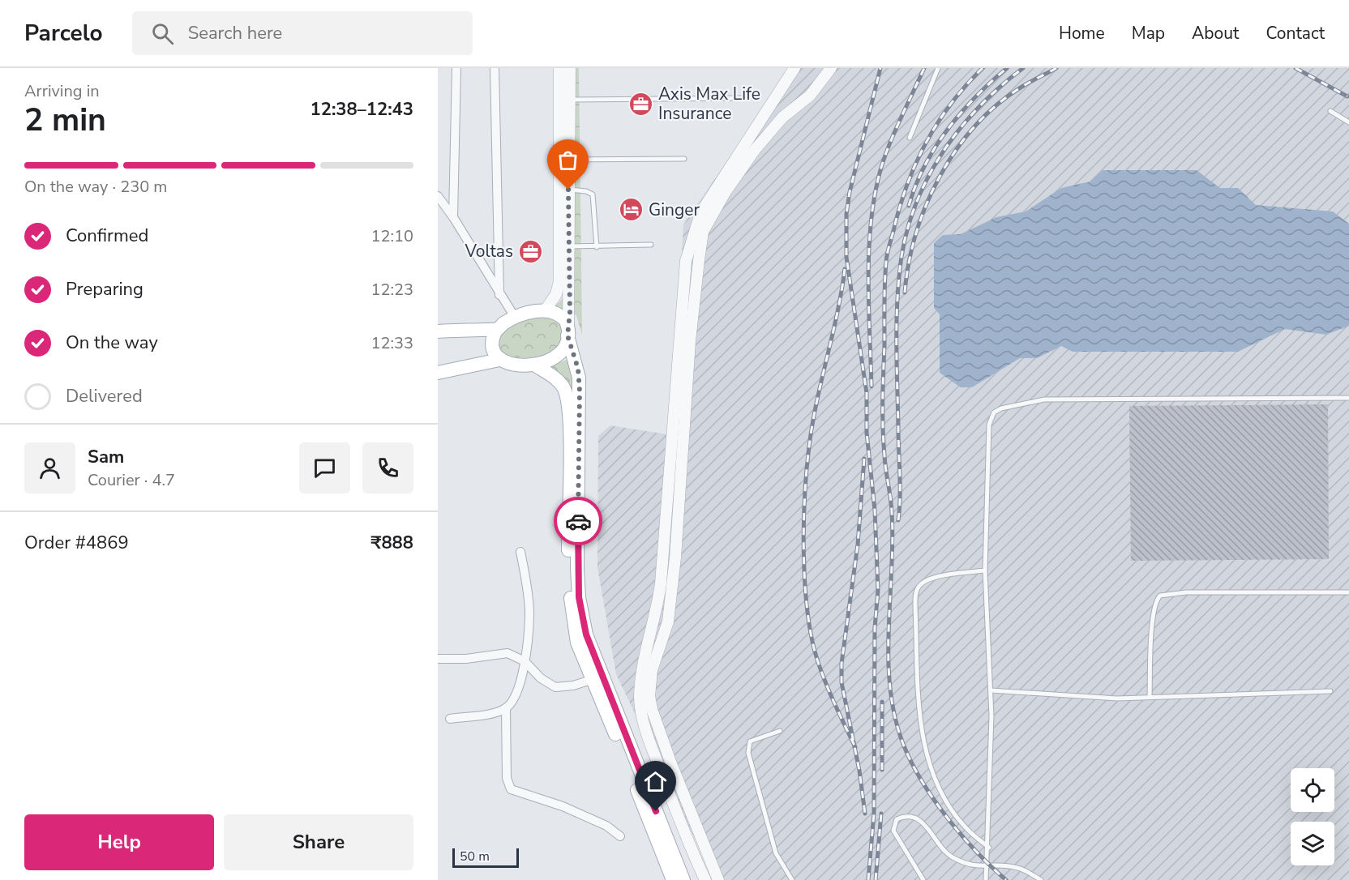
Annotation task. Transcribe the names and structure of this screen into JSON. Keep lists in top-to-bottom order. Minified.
{"places":{"office":["Axis Max Life Insurance","Voltas"],"hotel":["Ginger"]},"scale_bar":"50 m","page":{"header":"Parcelo","search":"Search here","nav":["Home","Map","About","Contact"],"heading":["2 min","Arriving in","12:38–12:43"],"panel":["Sam","Courier · 4.7","Order #4869","₹888"],"bar":"On the way · 230 m","list":[["Confirmed","12:10"],["Preparing","12:23"],["On the way","12:33"],"Delivered"],"buttons":["Help","Share"],"scale":"50 m"}}
